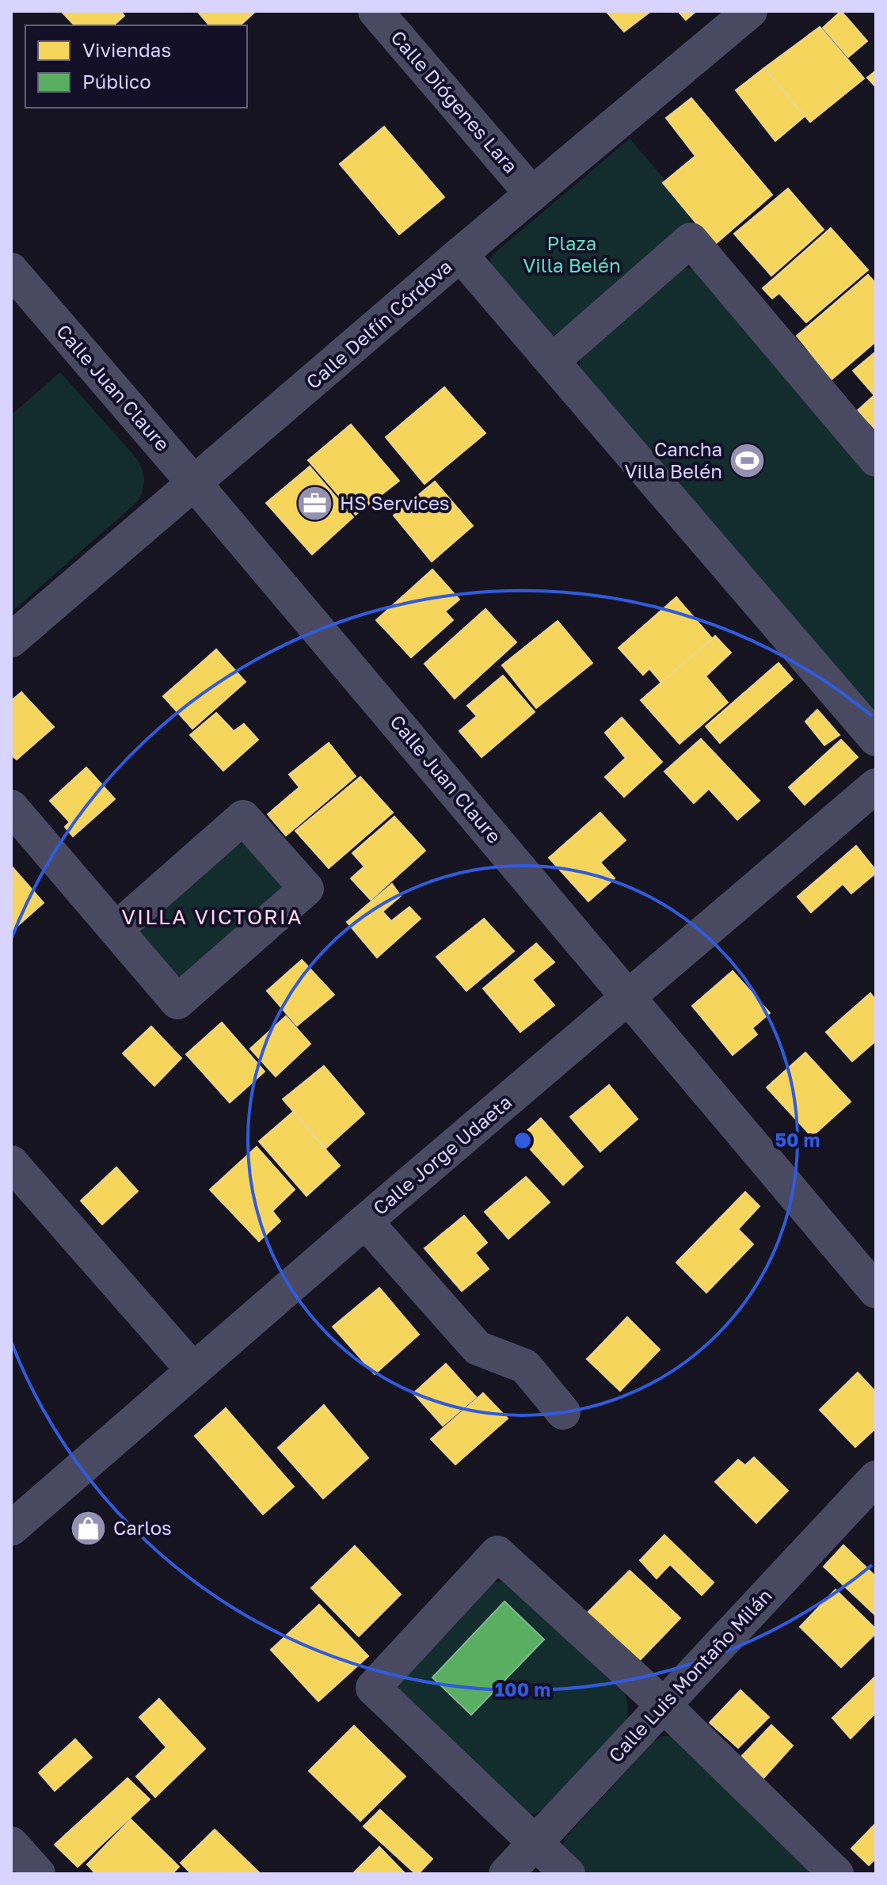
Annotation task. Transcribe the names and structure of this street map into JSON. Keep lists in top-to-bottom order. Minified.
{"streets":{"street":["Calle Diógenes Lara","Calle Delfín Córdova","Calle Juan Claure","Calle Jorge Udaeta","Calle Luis Montaño Milán"]},"crossings":[["Calle Diógenes Lara","Calle Delfín Córdova"],["Calle Delfín Córdova","Calle Juan Claure"],["Calle Juan Claure","Calle Jorge Udaeta"]],"districts":["VILLA VICTORIA"],"parks":["Plaza Villa Belén"],"places":{"sports":["Cancha Villa Belén"],"office":["HS Services"],"shop":["Carlos"]},"legend":["Viviendas","Público"],"rings":["50 m","100 m"]}
